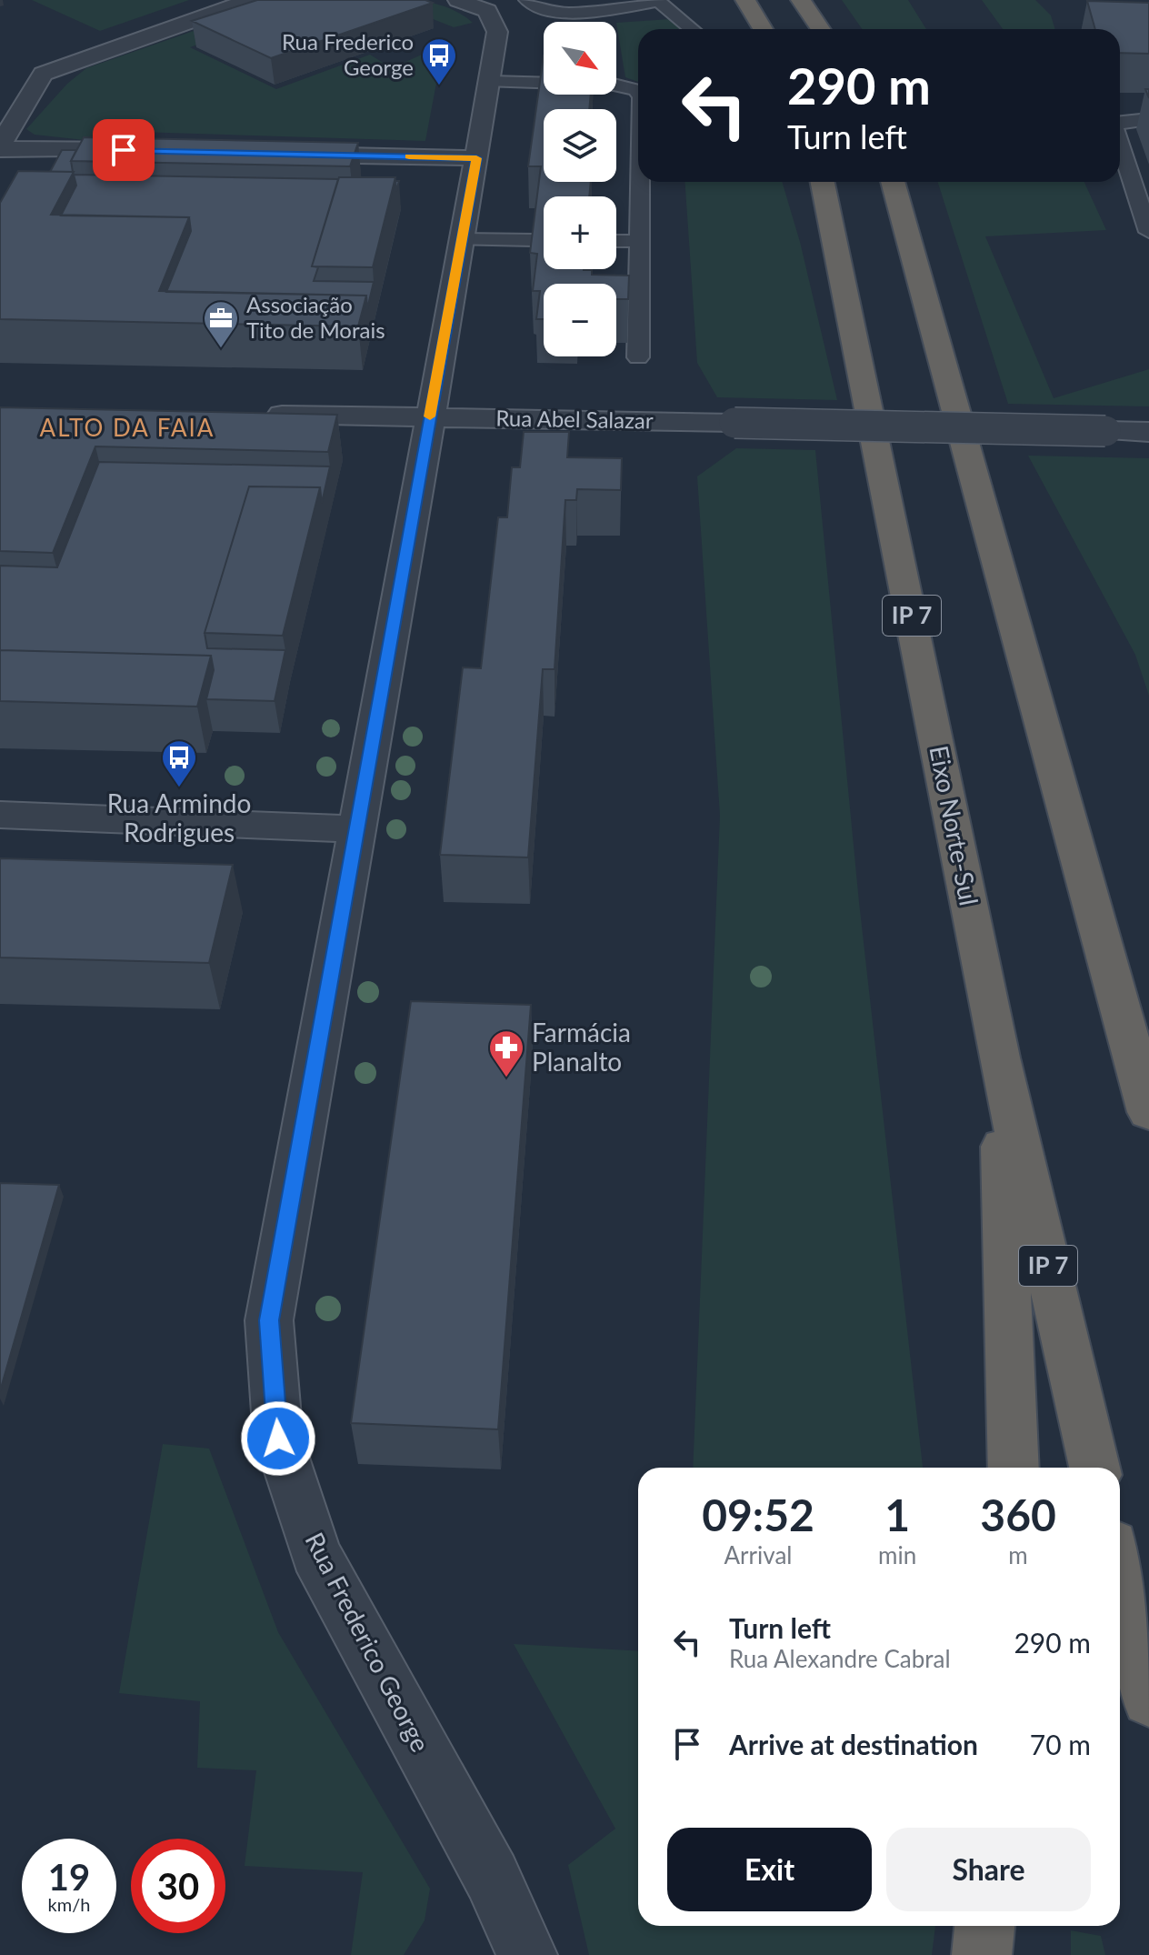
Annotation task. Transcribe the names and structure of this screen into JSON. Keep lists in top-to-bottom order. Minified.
{"streets":{"highway":["IP 7","Eixo Norte-Sul"],"street":["Rua Abel Salazar","Rua Frederico George"]},"crossings":[["Rua Abel Salazar","Rua Frederico George"]],"districts":["ALTO DA FAIA"],"places":{"bus stop":["Rua Frederico George","Rua Armindo Rodrigues"],"office":["Associação Tito de Morais"],"pharmacy":["Farmácia Planalto"]},"north":"bottom right","page":{"map_buttons":["+","−"],"turn":["290 m","Turn left"],"eta":["09:52","Arrival","1","min","360","m"],"list":[{"name":"Turn left","note":"Rua Alexandre Cabral","value":"290 m"},{"name":"Arrive at destination","value":"70 m"}],"buttons":["Exit","Share"],"speed":"19 km/h","limit":"30"}}
